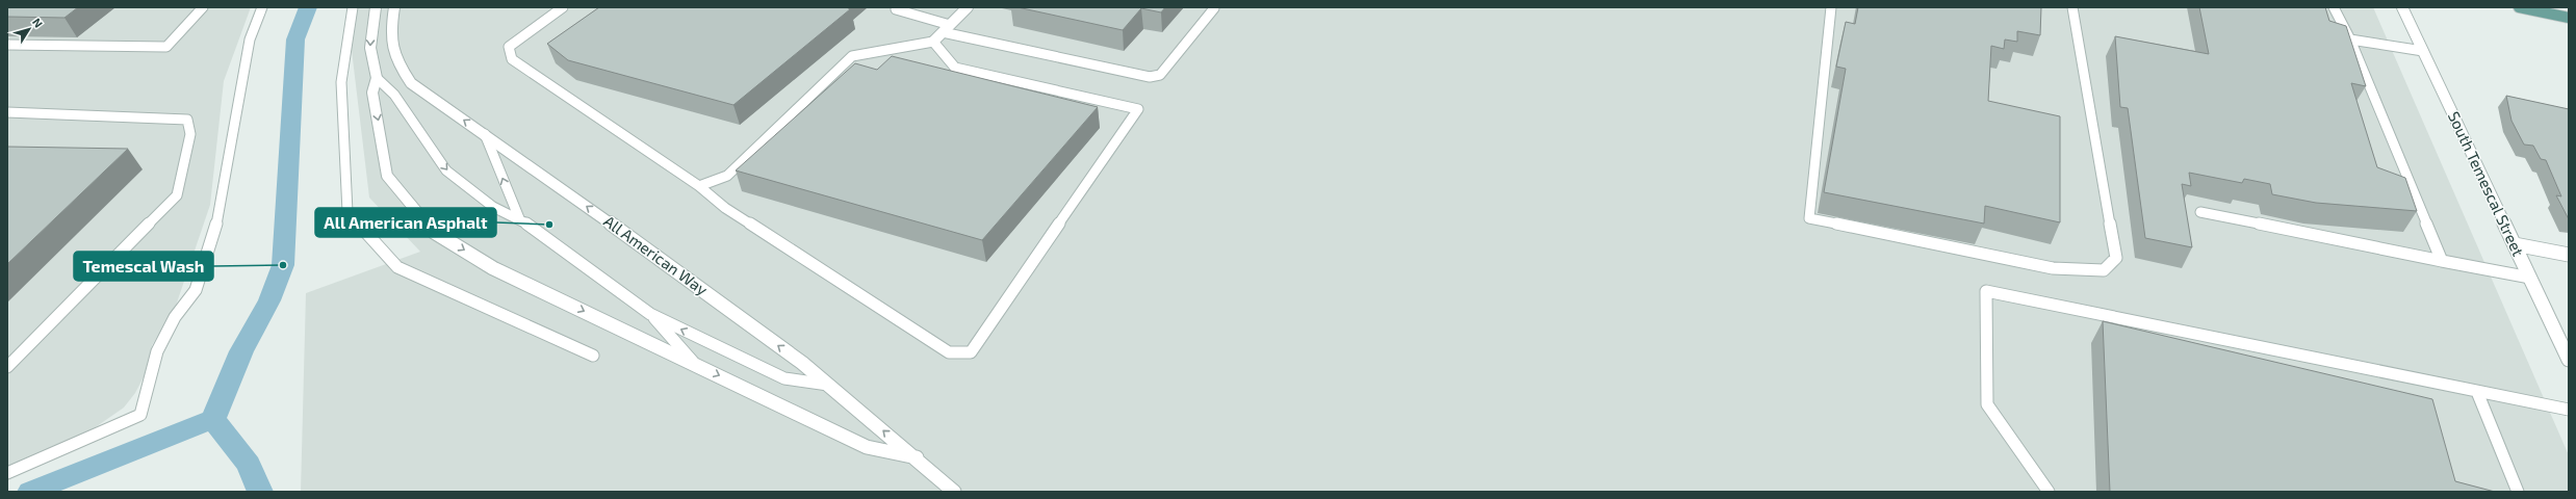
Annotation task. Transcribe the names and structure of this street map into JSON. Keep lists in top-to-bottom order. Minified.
{"streets":{"street":["South Temescal Street","All American Way"]},"places":["All American Asphalt","Temescal Wash"],"north":"top right"}
